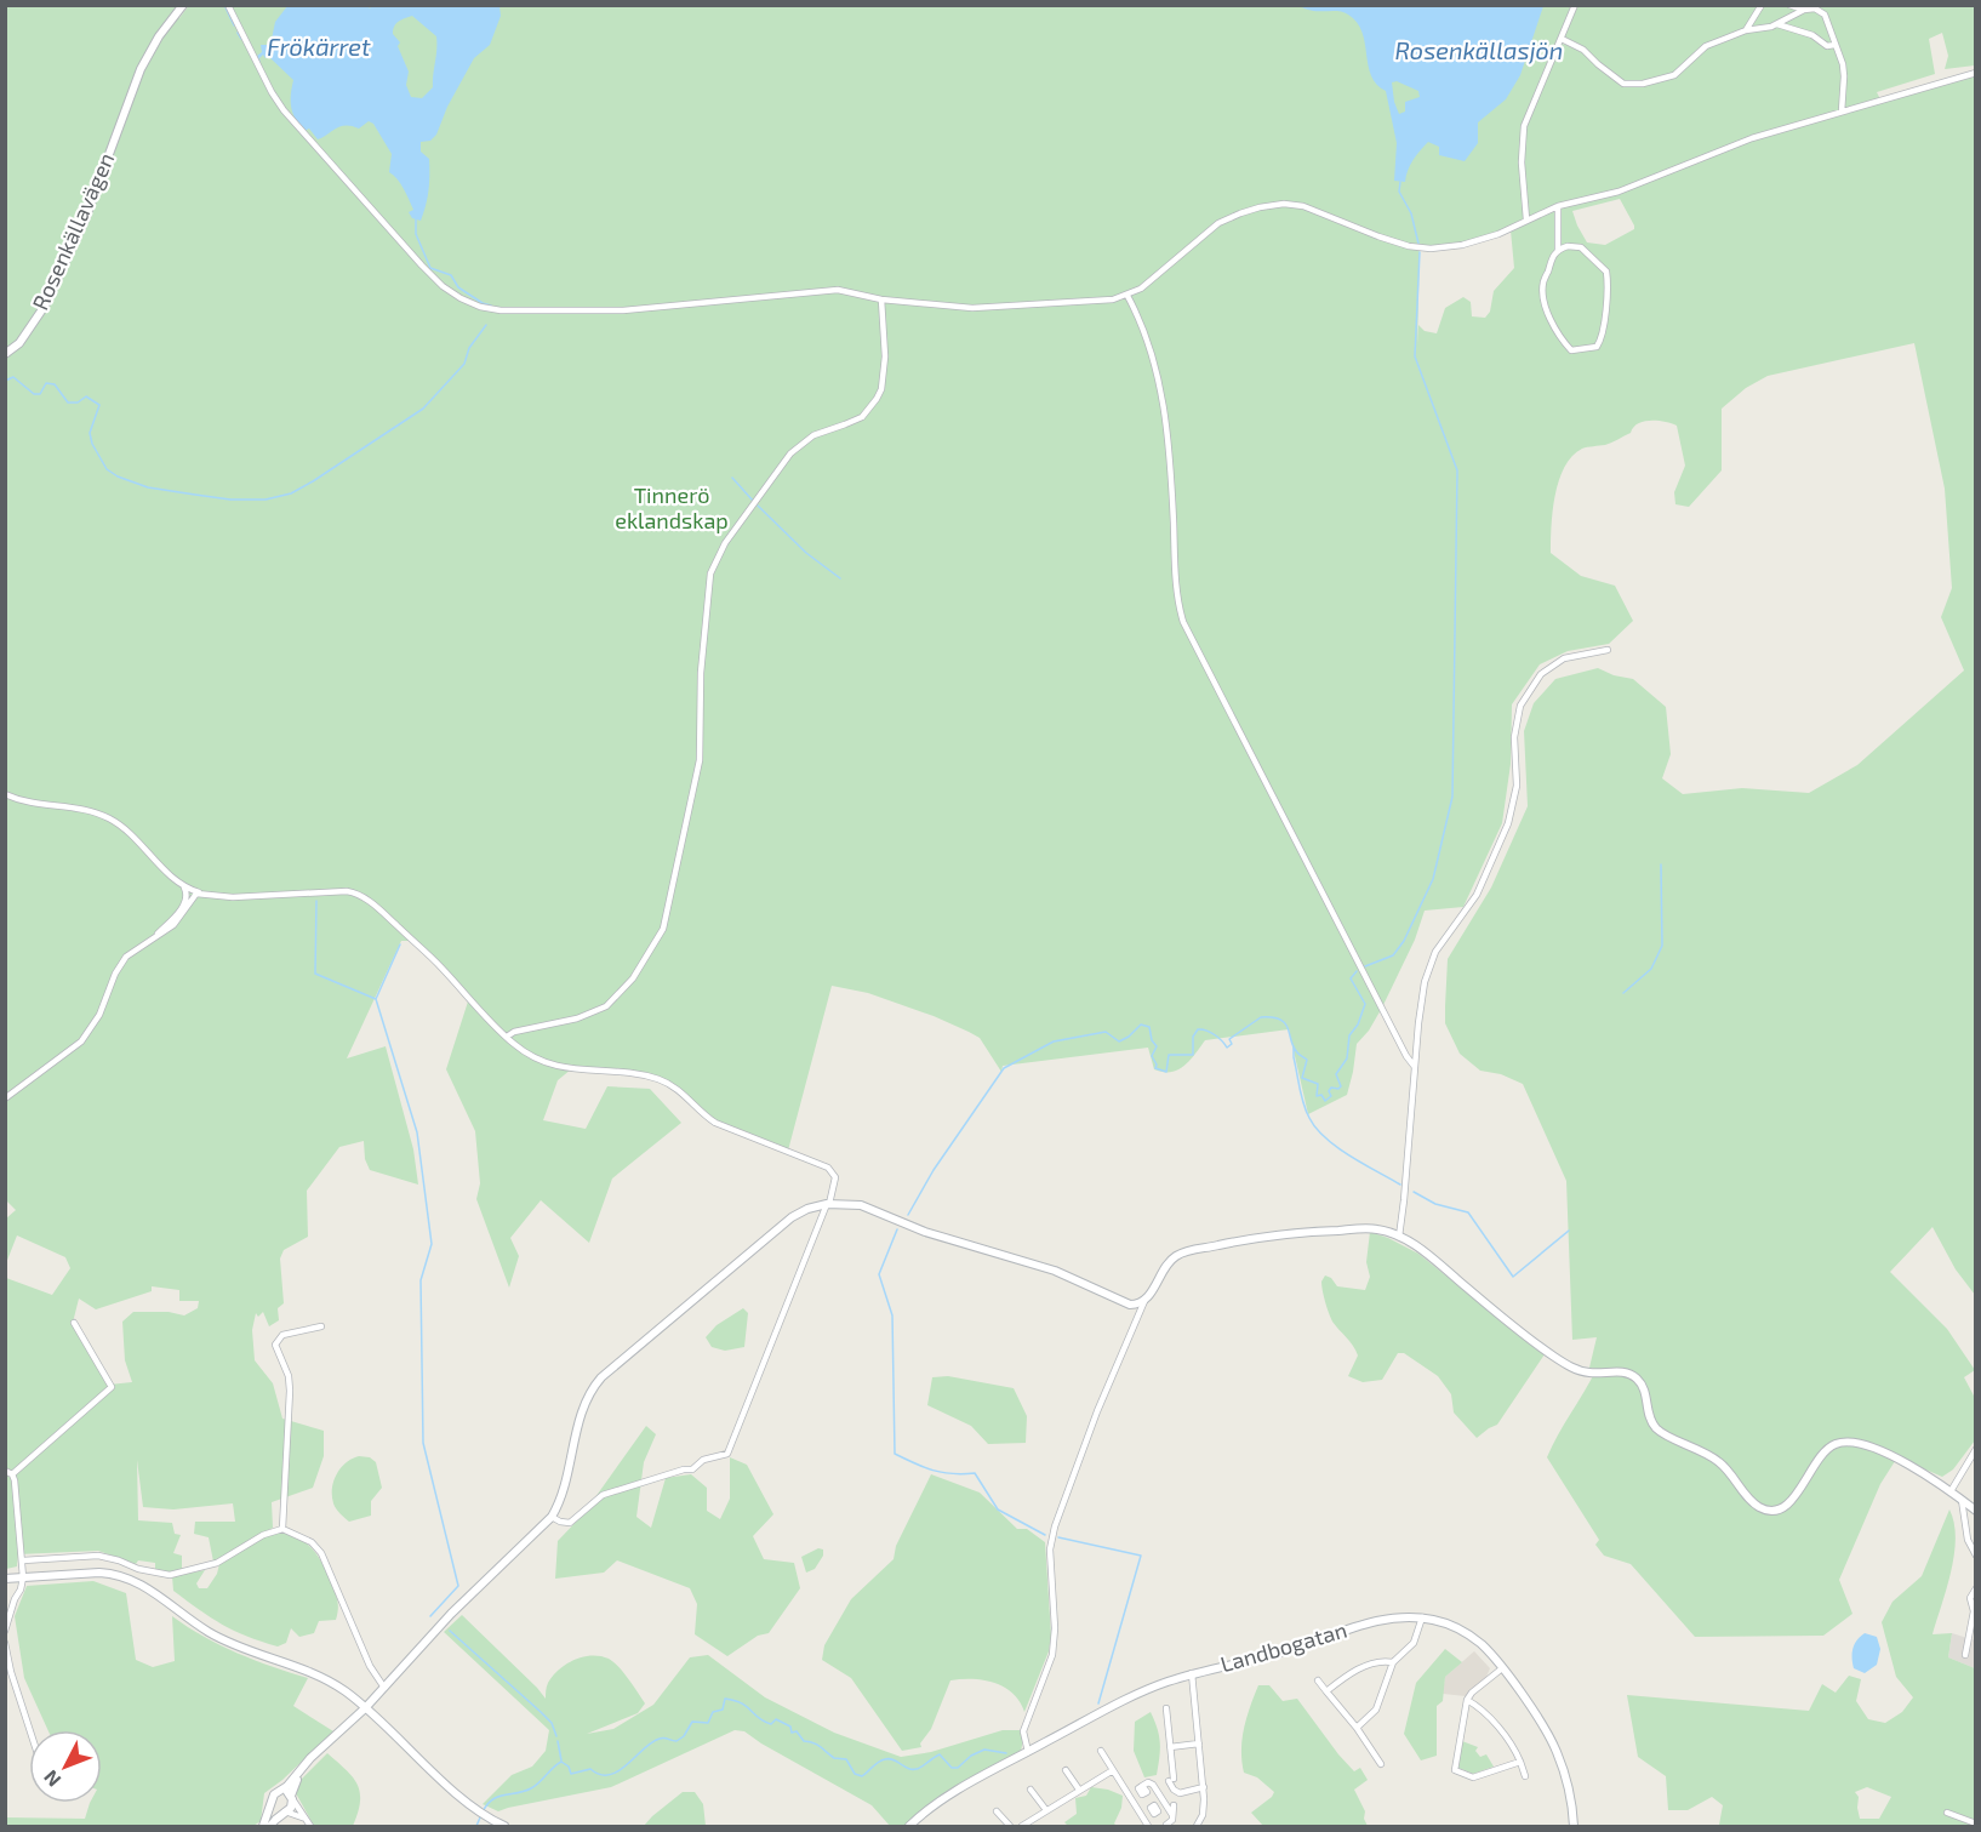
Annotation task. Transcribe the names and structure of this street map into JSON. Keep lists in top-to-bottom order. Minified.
{"streets":{"street":["Rosenkällavägen","Landbogatan"]},"water":["Frökärret","Rosenkällasjön"],"parks":["Tinnerö eklandskap"],"north":"bottom left"}
